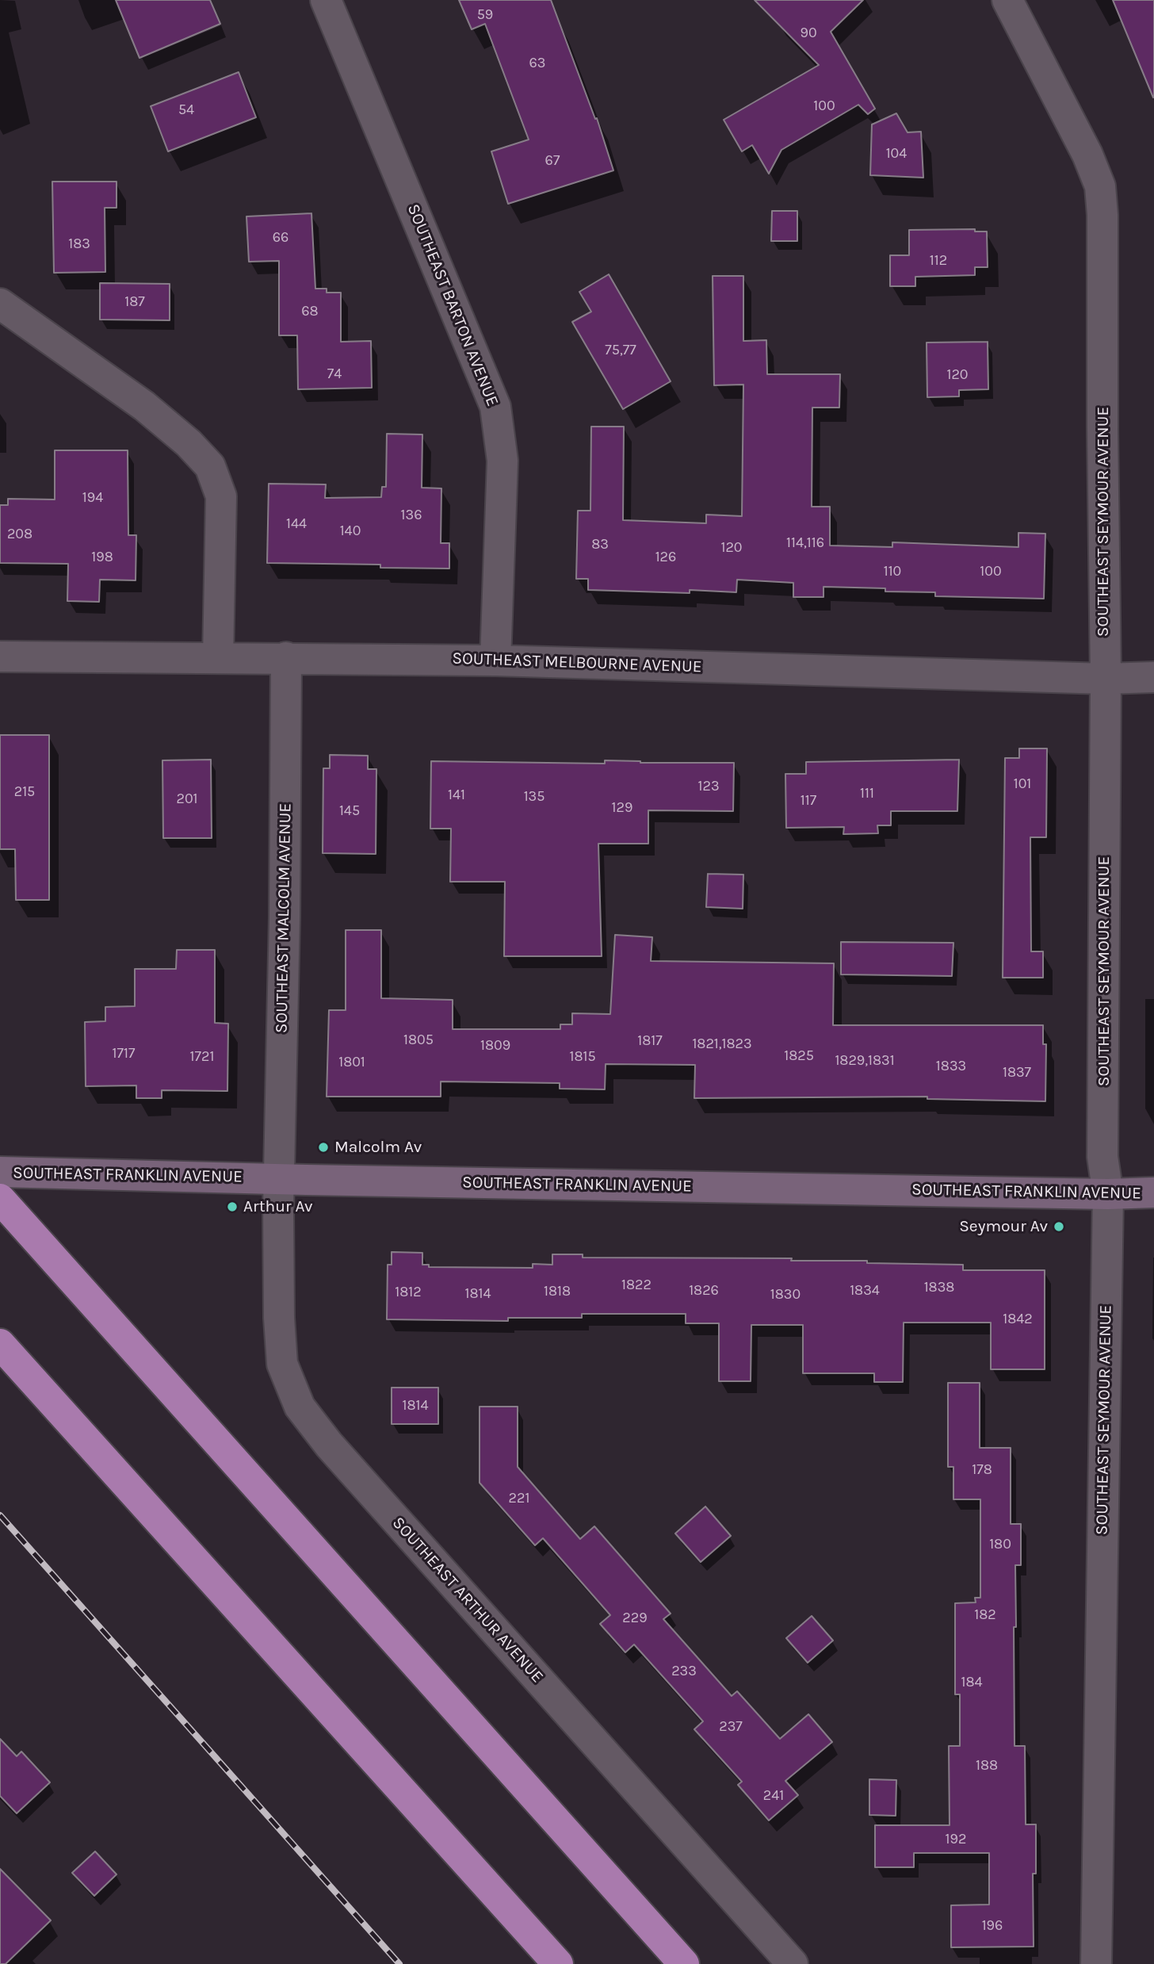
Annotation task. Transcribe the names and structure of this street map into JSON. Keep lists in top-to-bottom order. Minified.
{"streets":{"street":["SOUTHEAST BARTON AVENUE","SOUTHEAST SEYMOUR AVENUE","SOUTHEAST MELBOURNE AVENUE","SOUTHEAST MALCOLM AVENUE","SOUTHEAST FRANKLIN AVENUE","SOUTHEAST ARTHUR AVENUE"]},"crossings":[["SOUTHEAST BARTON AVENUE","SOUTHEAST MELBOURNE AVENUE"],["SOUTHEAST SEYMOUR AVENUE","SOUTHEAST MELBOURNE AVENUE"],["SOUTHEAST SEYMOUR AVENUE","SOUTHEAST FRANKLIN AVENUE"],["SOUTHEAST MELBOURNE AVENUE","SOUTHEAST MALCOLM AVENUE"],["SOUTHEAST MALCOLM AVENUE","SOUTHEAST FRANKLIN AVENUE"],["SOUTHEAST MALCOLM AVENUE","SOUTHEAST ARTHUR AVENUE"],["SOUTHEAST FRANKLIN AVENUE","SOUTHEAST ARTHUR AVENUE"]],"places":["Malcolm Av","Arthur Av","Seymour Av"],"house_numbers":["59","90","63","100","54","104","67","66","183","112","187","68","75,77","74","120","194","136","144","140","208","114,116","83","120","198","126","110","100","101","123","215","111","141","135","201","117","129","145","1805","1817","1821,1823","1809","1717","1825","1721","1815","1829,1831","1801","1833","1837","1822","1838","1826","1834","1818","1812","1814","1830","1842","1814","178","221","180","182","229","233","184","237","188","241","192","196"]}
